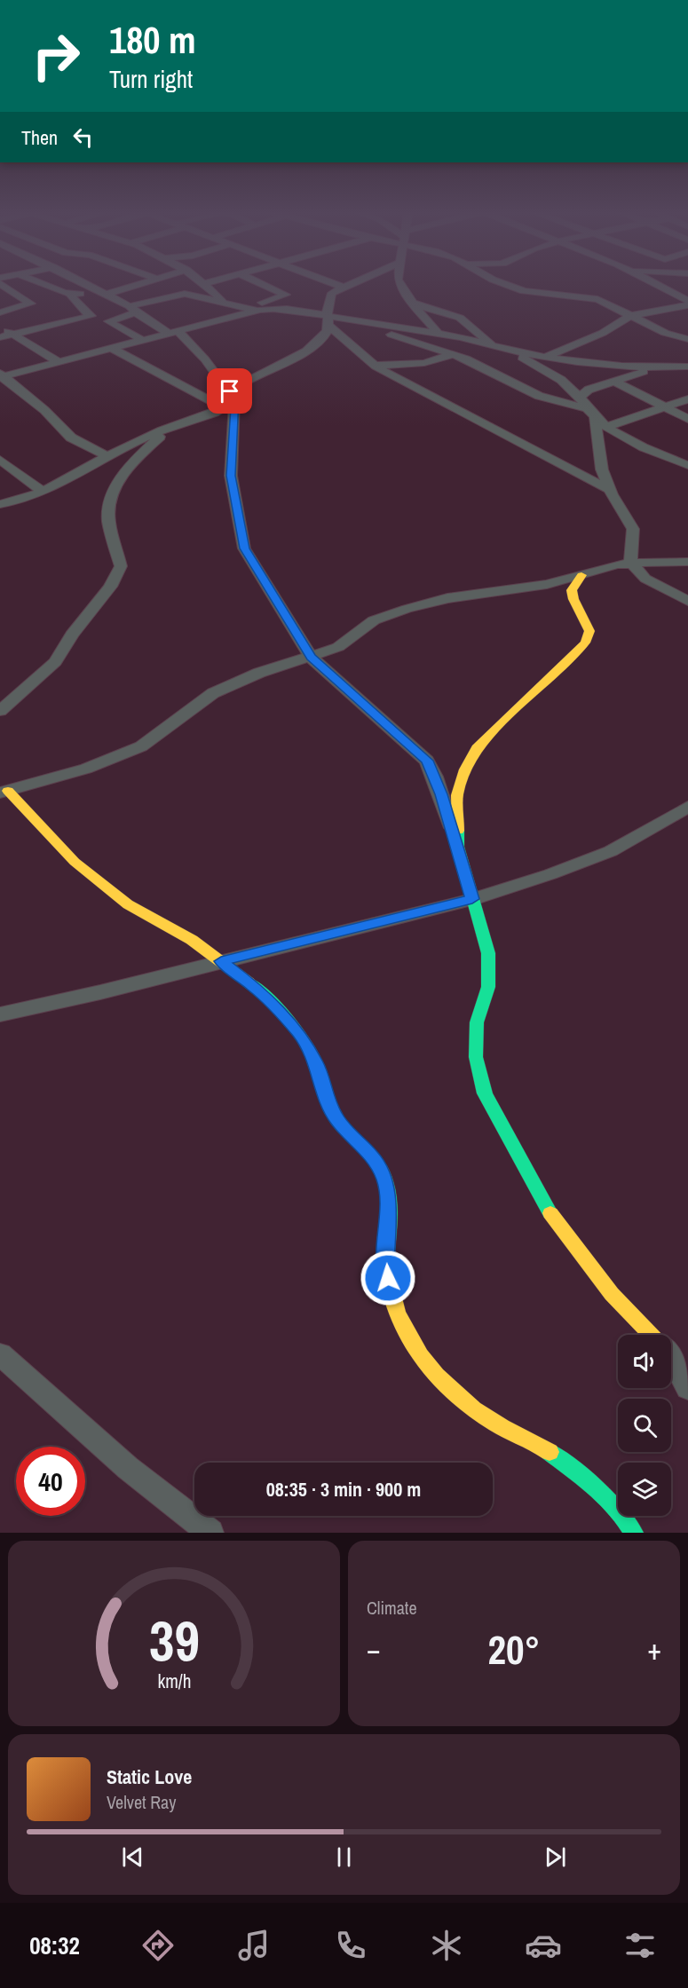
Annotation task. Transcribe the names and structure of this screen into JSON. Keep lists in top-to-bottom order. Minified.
{"page":{"turn":["180 m","Turn right"],"then":"Then","limit":"40","trip":"08:35 · 3 min · 900 m","tile":"Climate","heat":["−","20°","+"],"song":["Static Love","Velvet Ray"],"tabs":"08:32","gauge":["39","km/h"]}}
